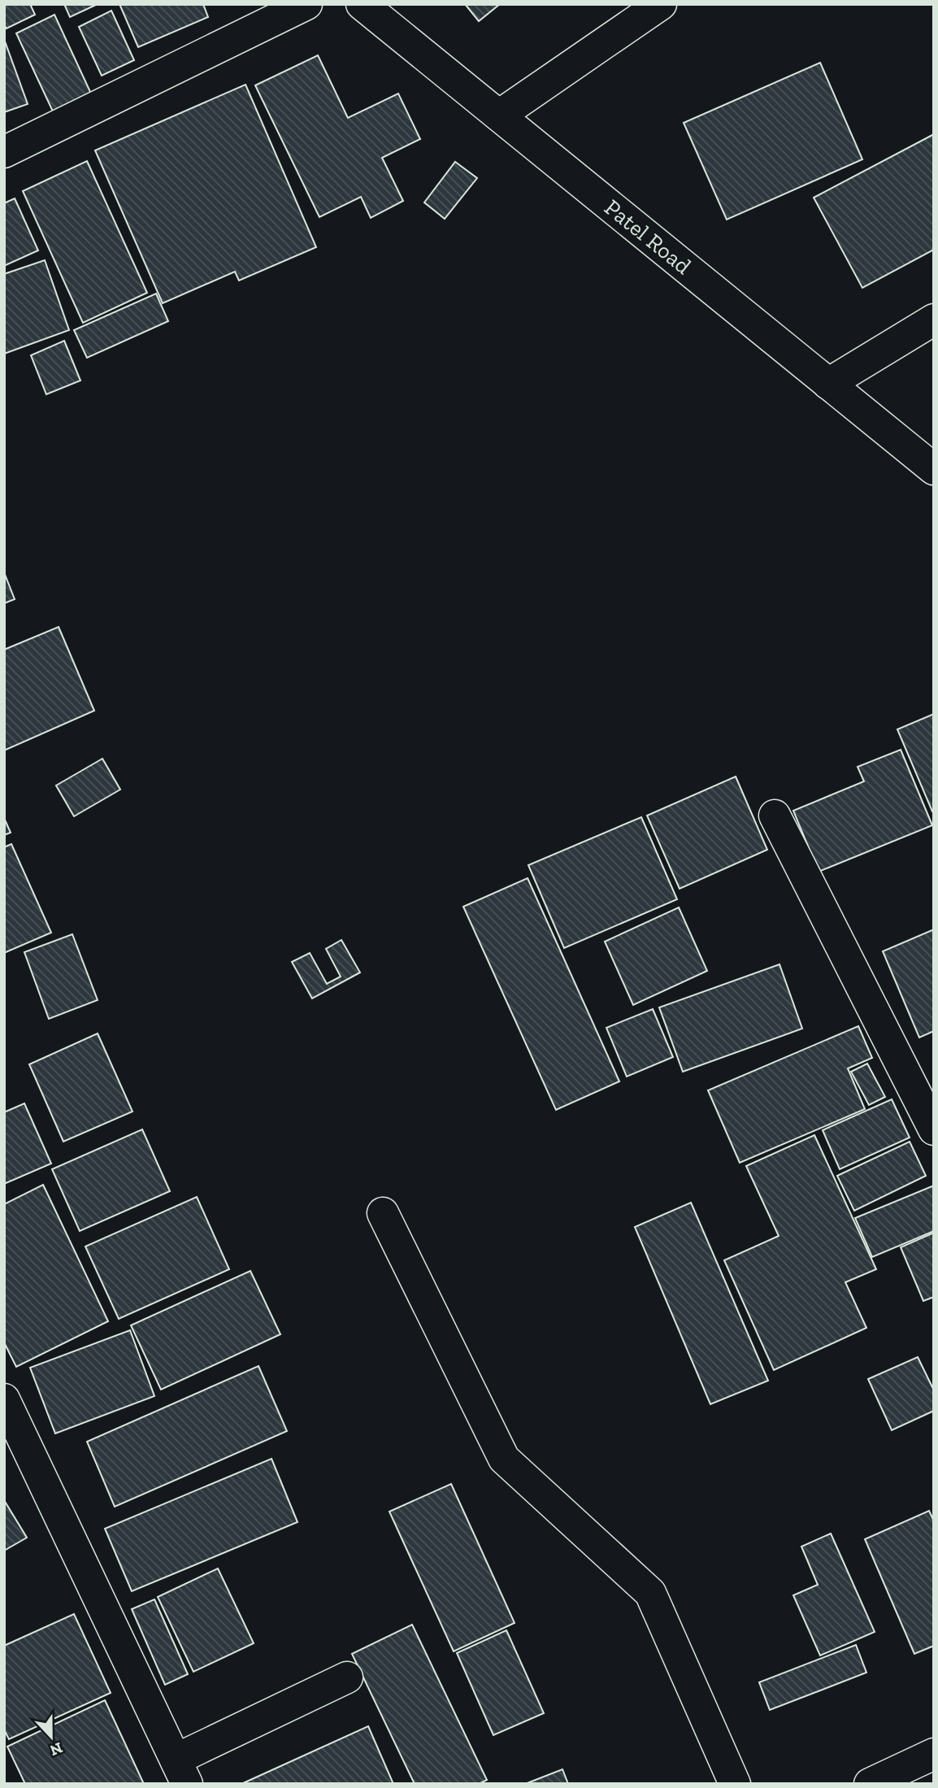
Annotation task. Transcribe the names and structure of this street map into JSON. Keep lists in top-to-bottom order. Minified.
{"streets":{"street":["Patel Road"]},"north":"bottom"}
